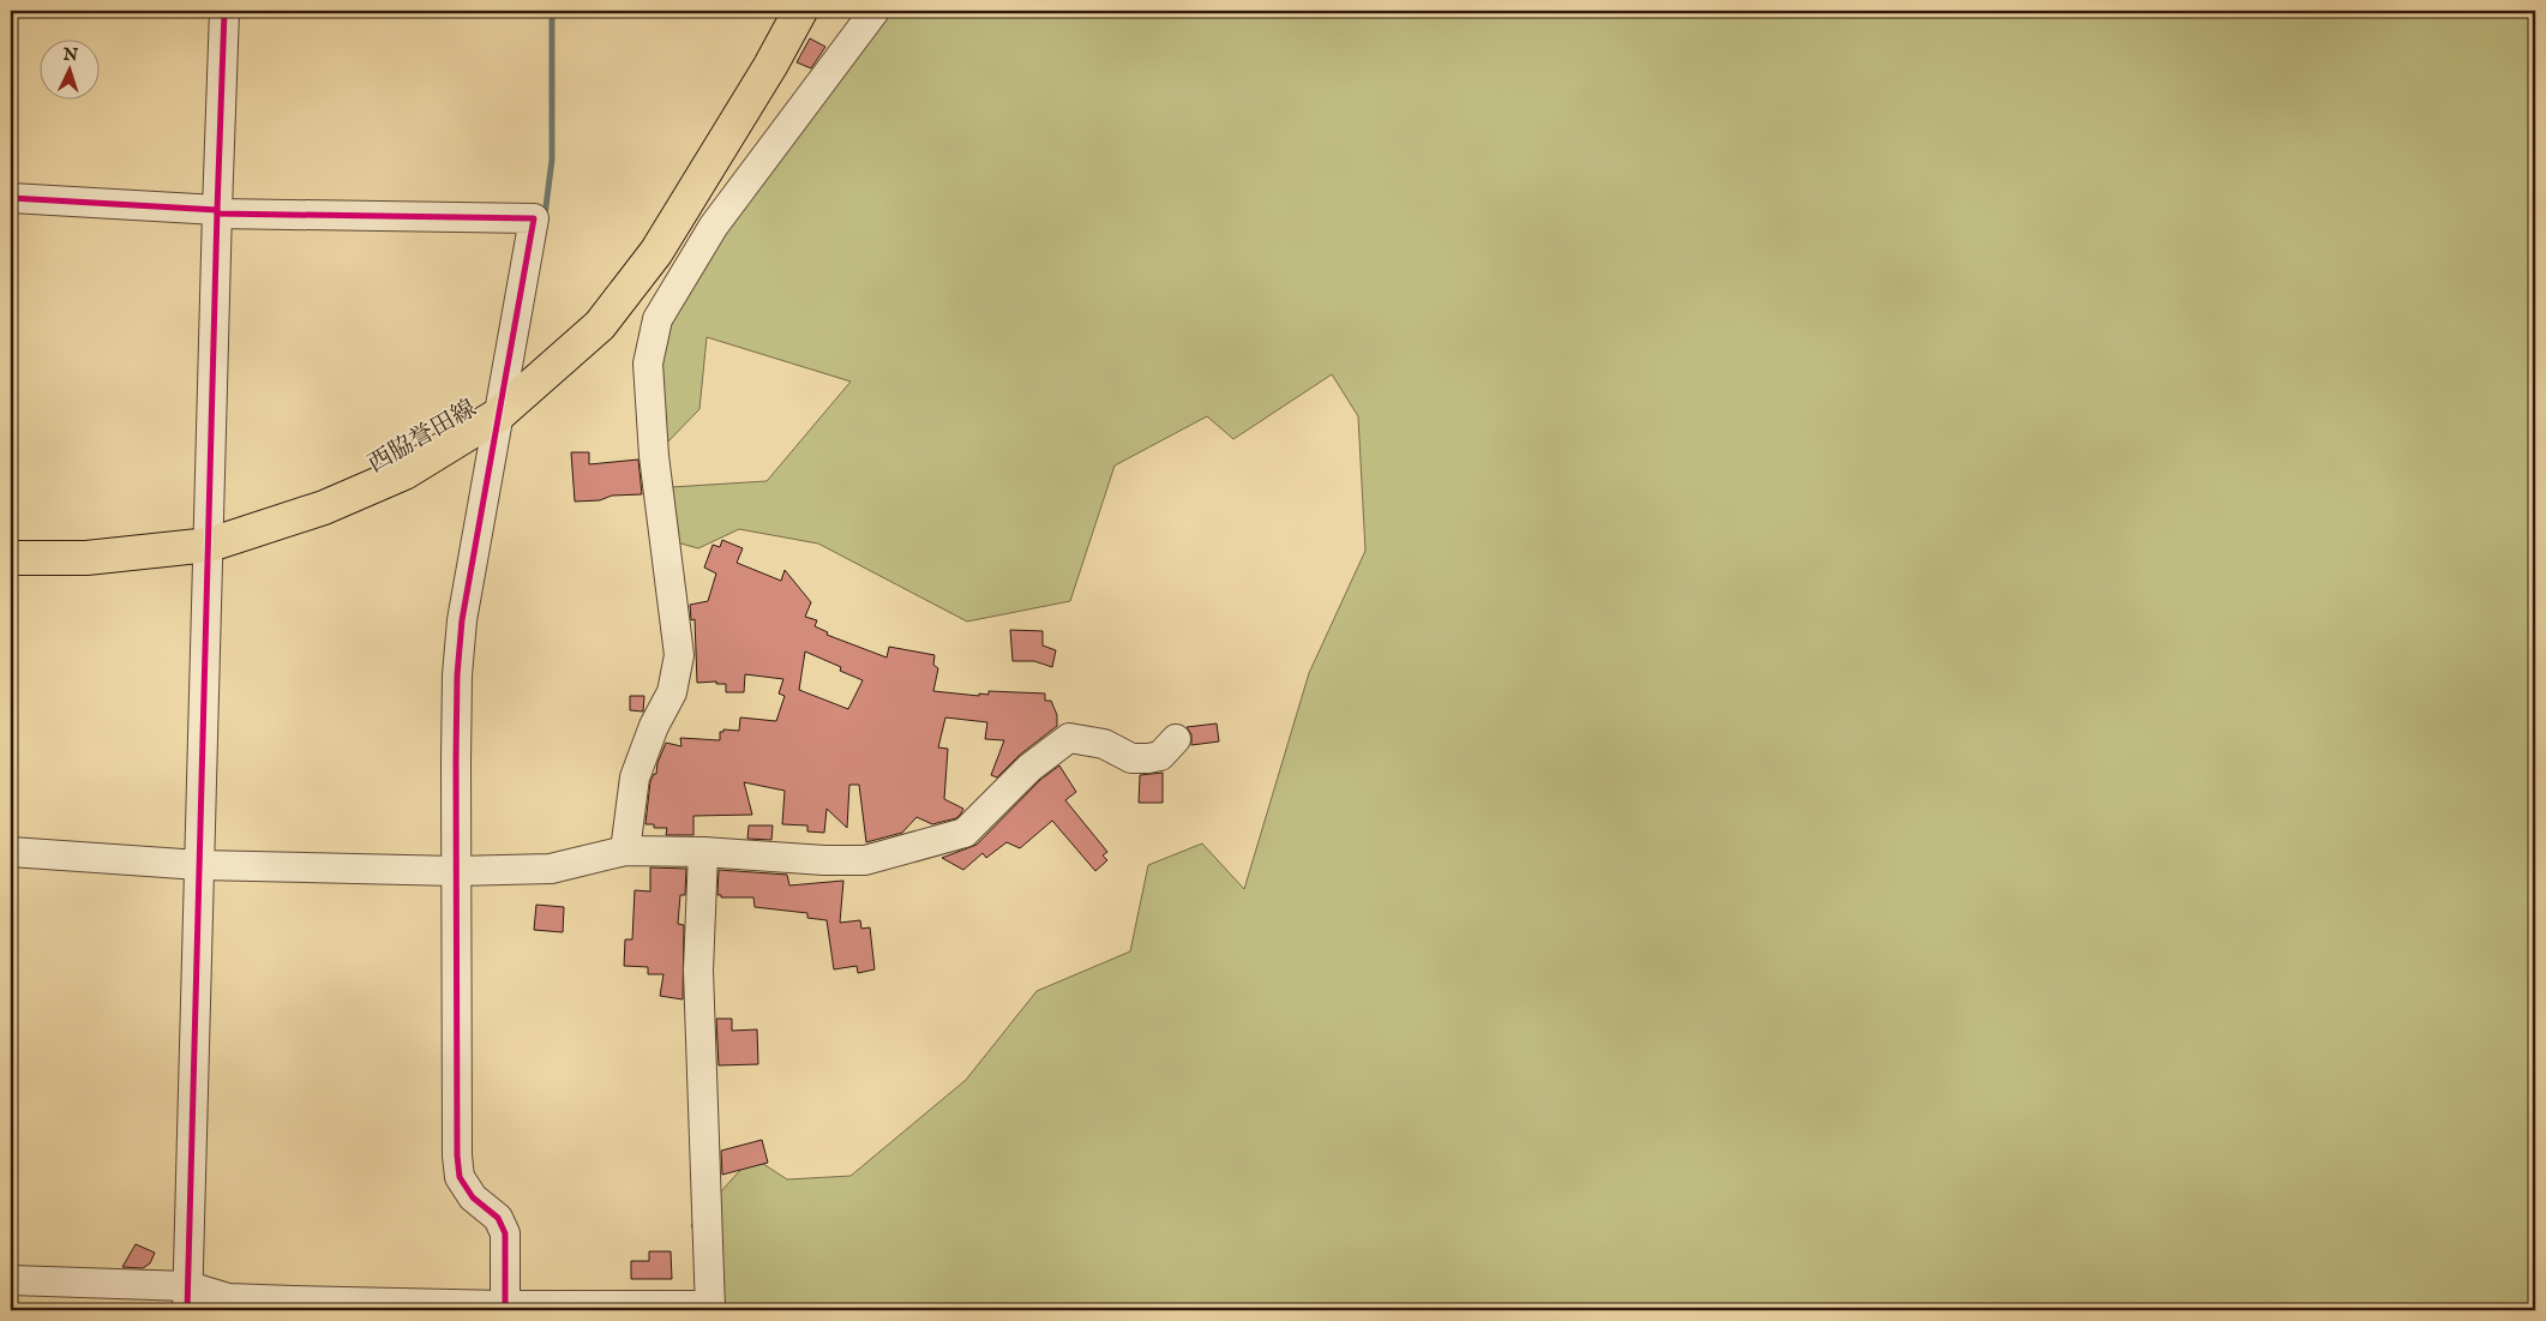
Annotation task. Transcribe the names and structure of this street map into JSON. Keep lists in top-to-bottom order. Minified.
{"streets":{"main road":["西脇誉田線"]},"north":"top"}
